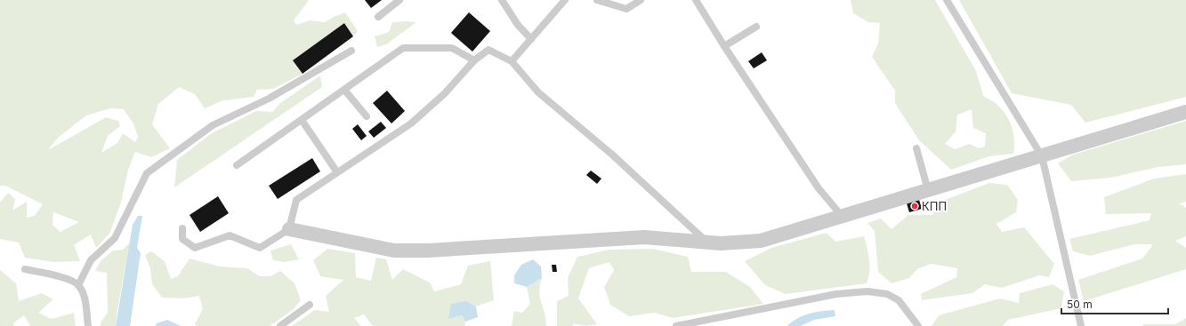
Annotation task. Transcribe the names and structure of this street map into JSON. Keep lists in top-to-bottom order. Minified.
{"places":["КПП"],"scale_bar":"50 m"}
